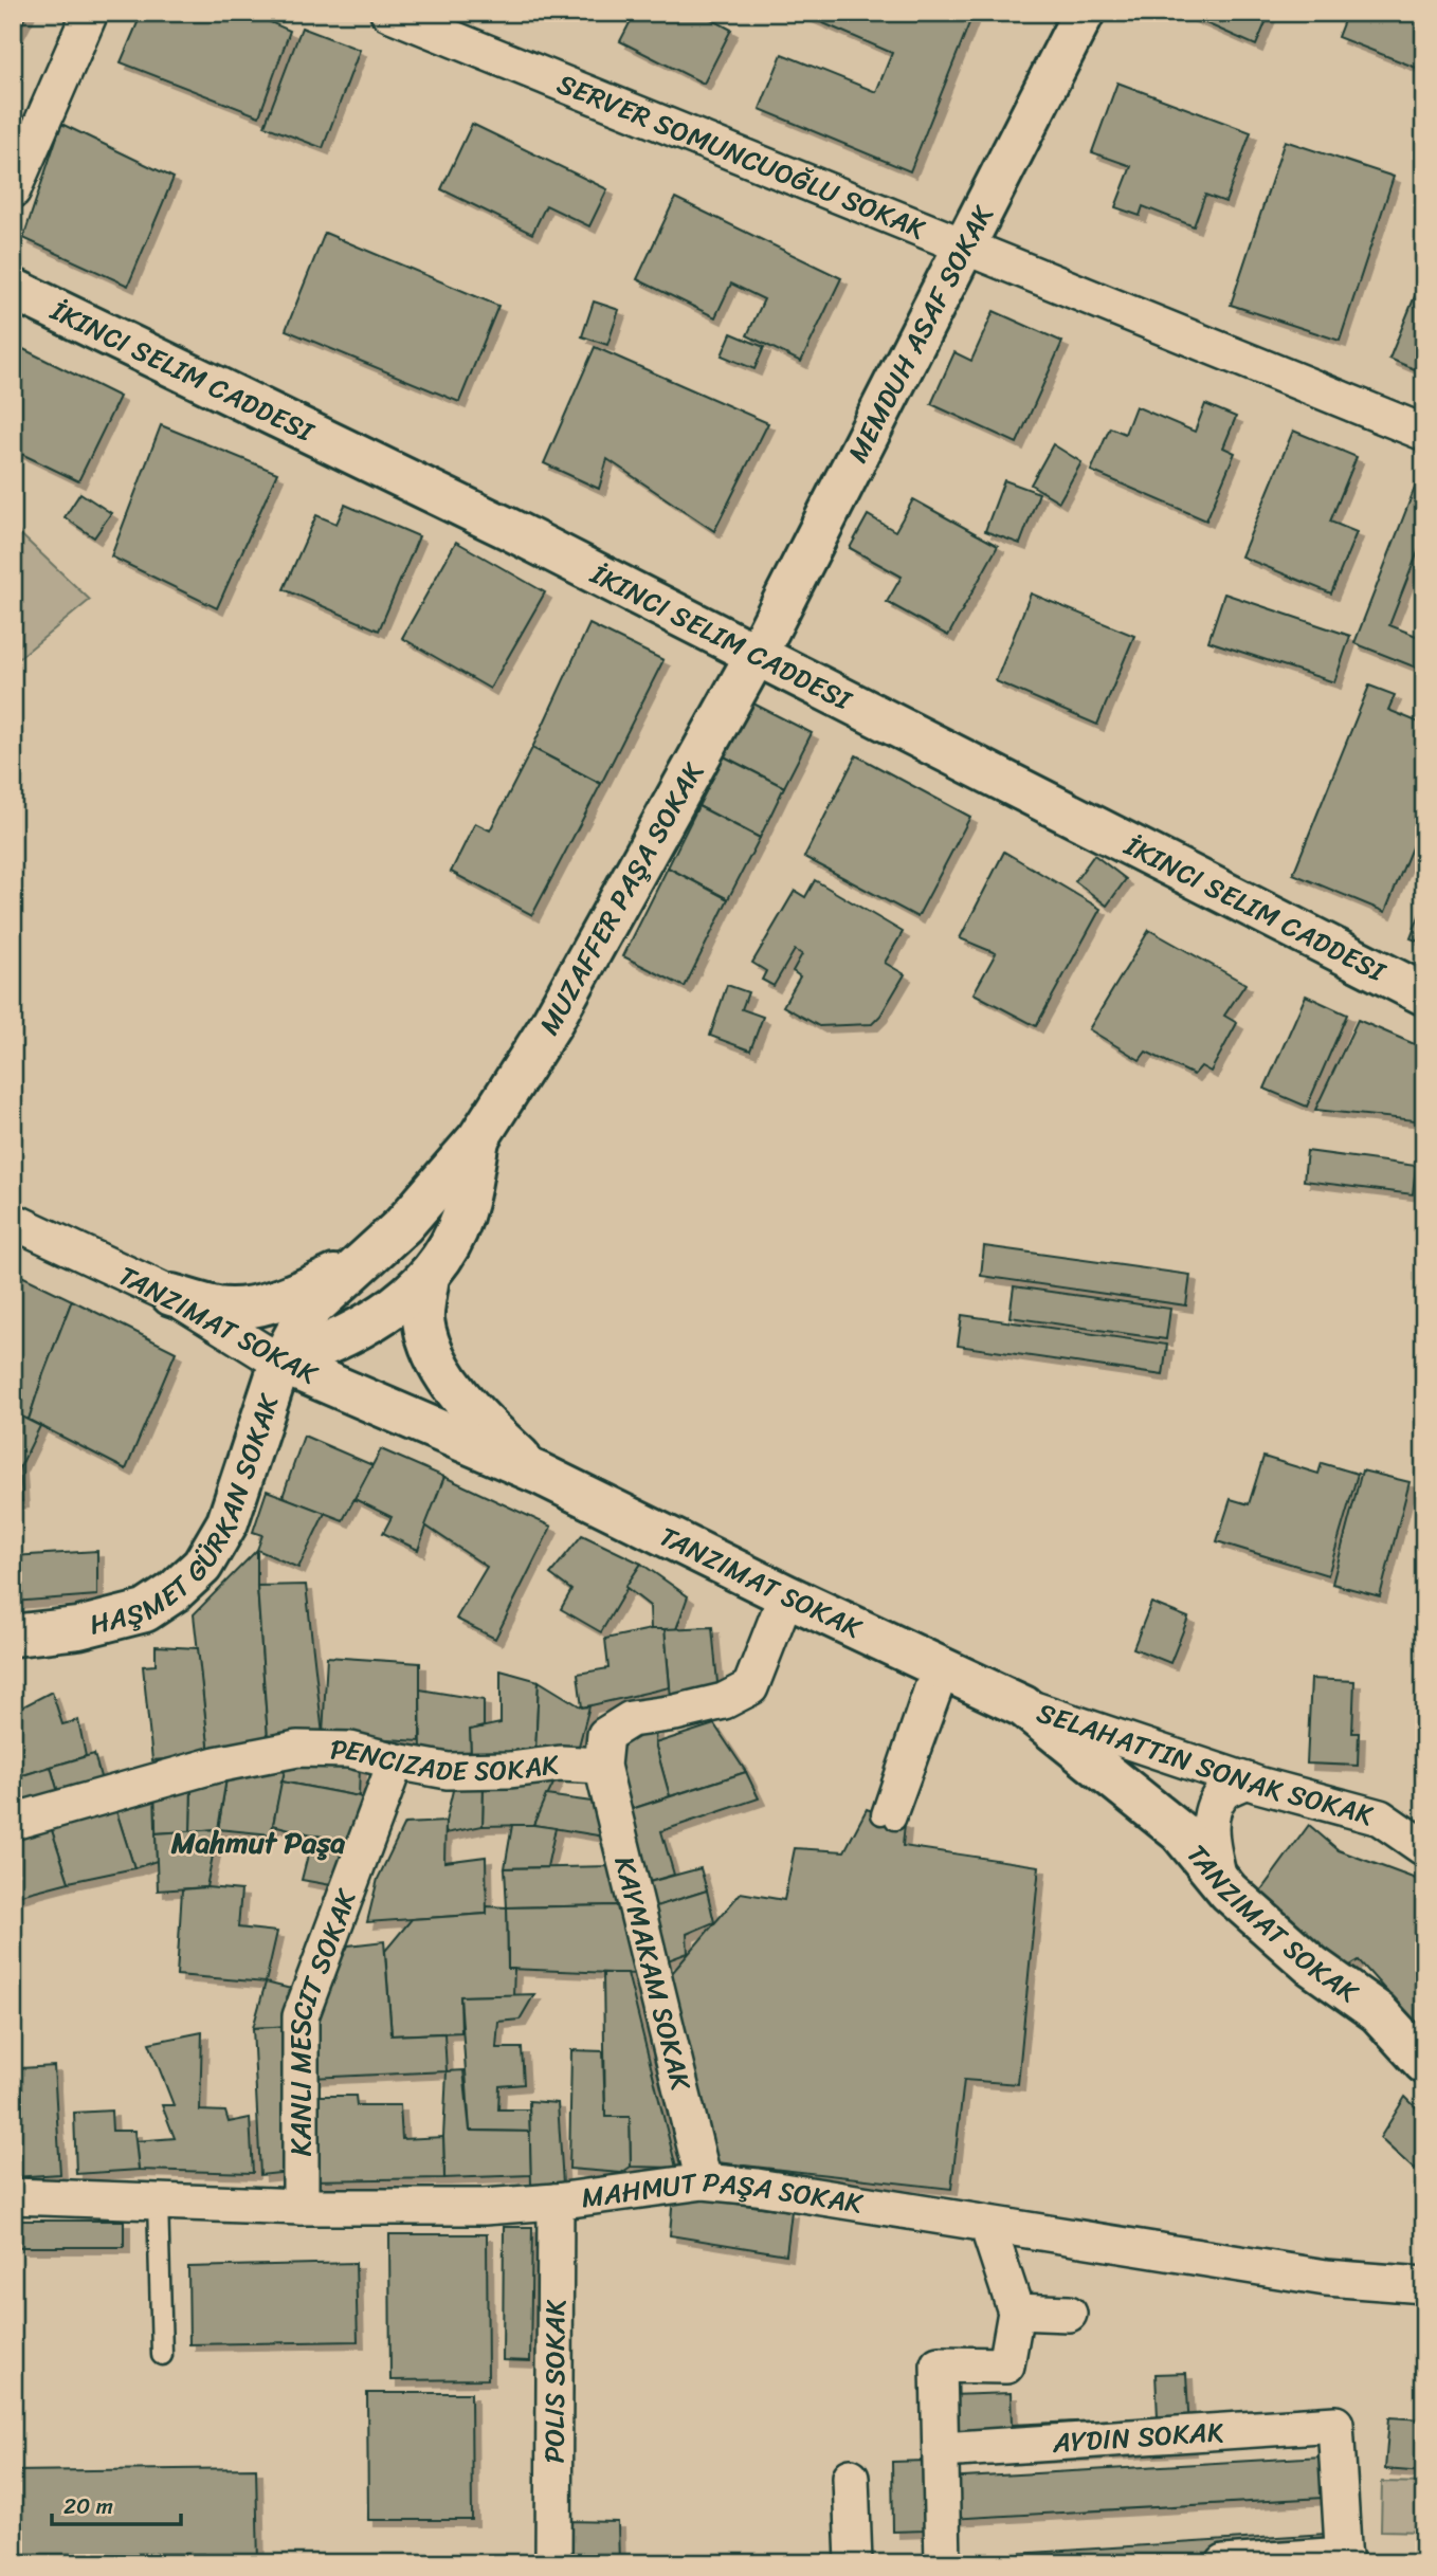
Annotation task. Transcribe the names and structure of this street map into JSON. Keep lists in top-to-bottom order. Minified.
{"streets":{"street":["SERVER SOMUNCUOĞLU SOKAK","MEMDUH ASAF SOKAK","İKINCI SELIM CADDESI","MUZAFFER PAŞA SOKAK","TANZIMAT SOKAK","HAŞMET GÜRKAN SOKAK","PENCIZADE SOKAK","SELAHATTIN SONAK SOKAK","KAYMAKAM SOKAK","MAHMUT PAŞA SOKAK","POLIS SOKAK"]},"crossings":[["SERVER SOMUNCUOĞLU SOKAK","MEMDUH ASAF SOKAK"],["MEMDUH ASAF SOKAK","İKINCI SELIM CADDESI"],["MEMDUH ASAF SOKAK","MUZAFFER PAŞA SOKAK"],["İKINCI SELIM CADDESI","MUZAFFER PAŞA SOKAK"],["TANZIMAT SOKAK","HAŞMET GÜRKAN SOKAK"],["TANZIMAT SOKAK","PENCIZADE SOKAK"],["TANZIMAT SOKAK","SELAHATTIN SONAK SOKAK"],["PENCIZADE SOKAK","KAYMAKAM SOKAK"],["KAYMAKAM SOKAK","MAHMUT PAŞA SOKAK"],["MAHMUT PAŞA SOKAK","POLIS SOKAK"]],"districts":["Mahmut Paşa"],"scale_bar":"20 m"}
